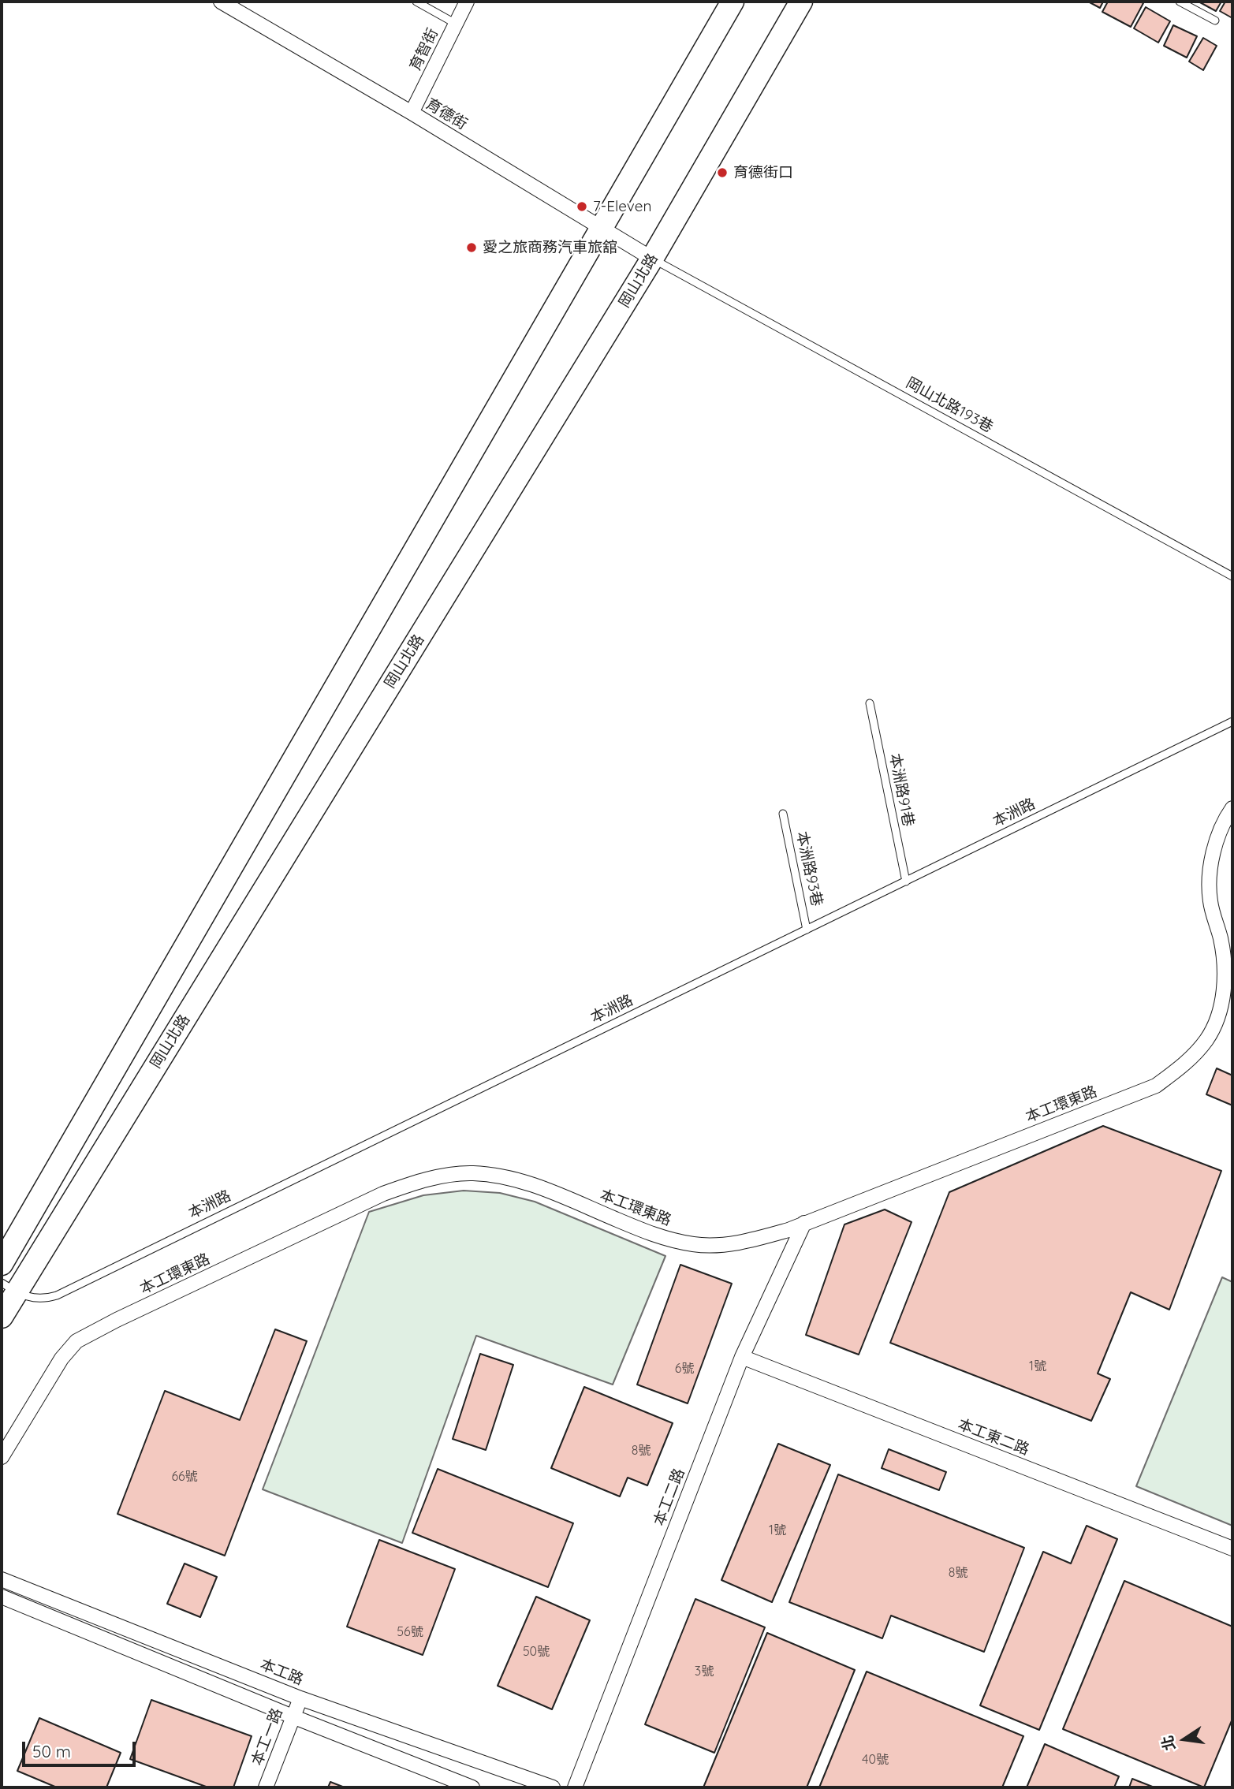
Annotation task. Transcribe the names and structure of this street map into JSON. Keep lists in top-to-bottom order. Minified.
{"streets":{"main road":["岡山北路"],"street":["育智街","育德街","本工環東路","本工東二路","本工二路","本工路","本工一路"],"lane":["岡山北路193巷","本洲路91巷","本洲路","本洲路93巷"]},"crossings":[["育智街","育德街"],["育德街","岡山北路"],["育德街","岡山北路193巷"],["岡山北路","岡山北路193巷"],["岡山北路","本洲路"],["本洲路91巷","本洲路"],["本洲路","本洲路93巷"],["本工環東路","本工二路"],["本工東二路","本工二路"],["本工路","本工一路"]],"places":["育德街口","7-Eleven","愛之旅商務汽車旅舘"],"house_numbers":["1號","6號","8號","66號","1號","8號","56號","50號","3號","40號"],"scale_bar":"50 m","north":"left"}
